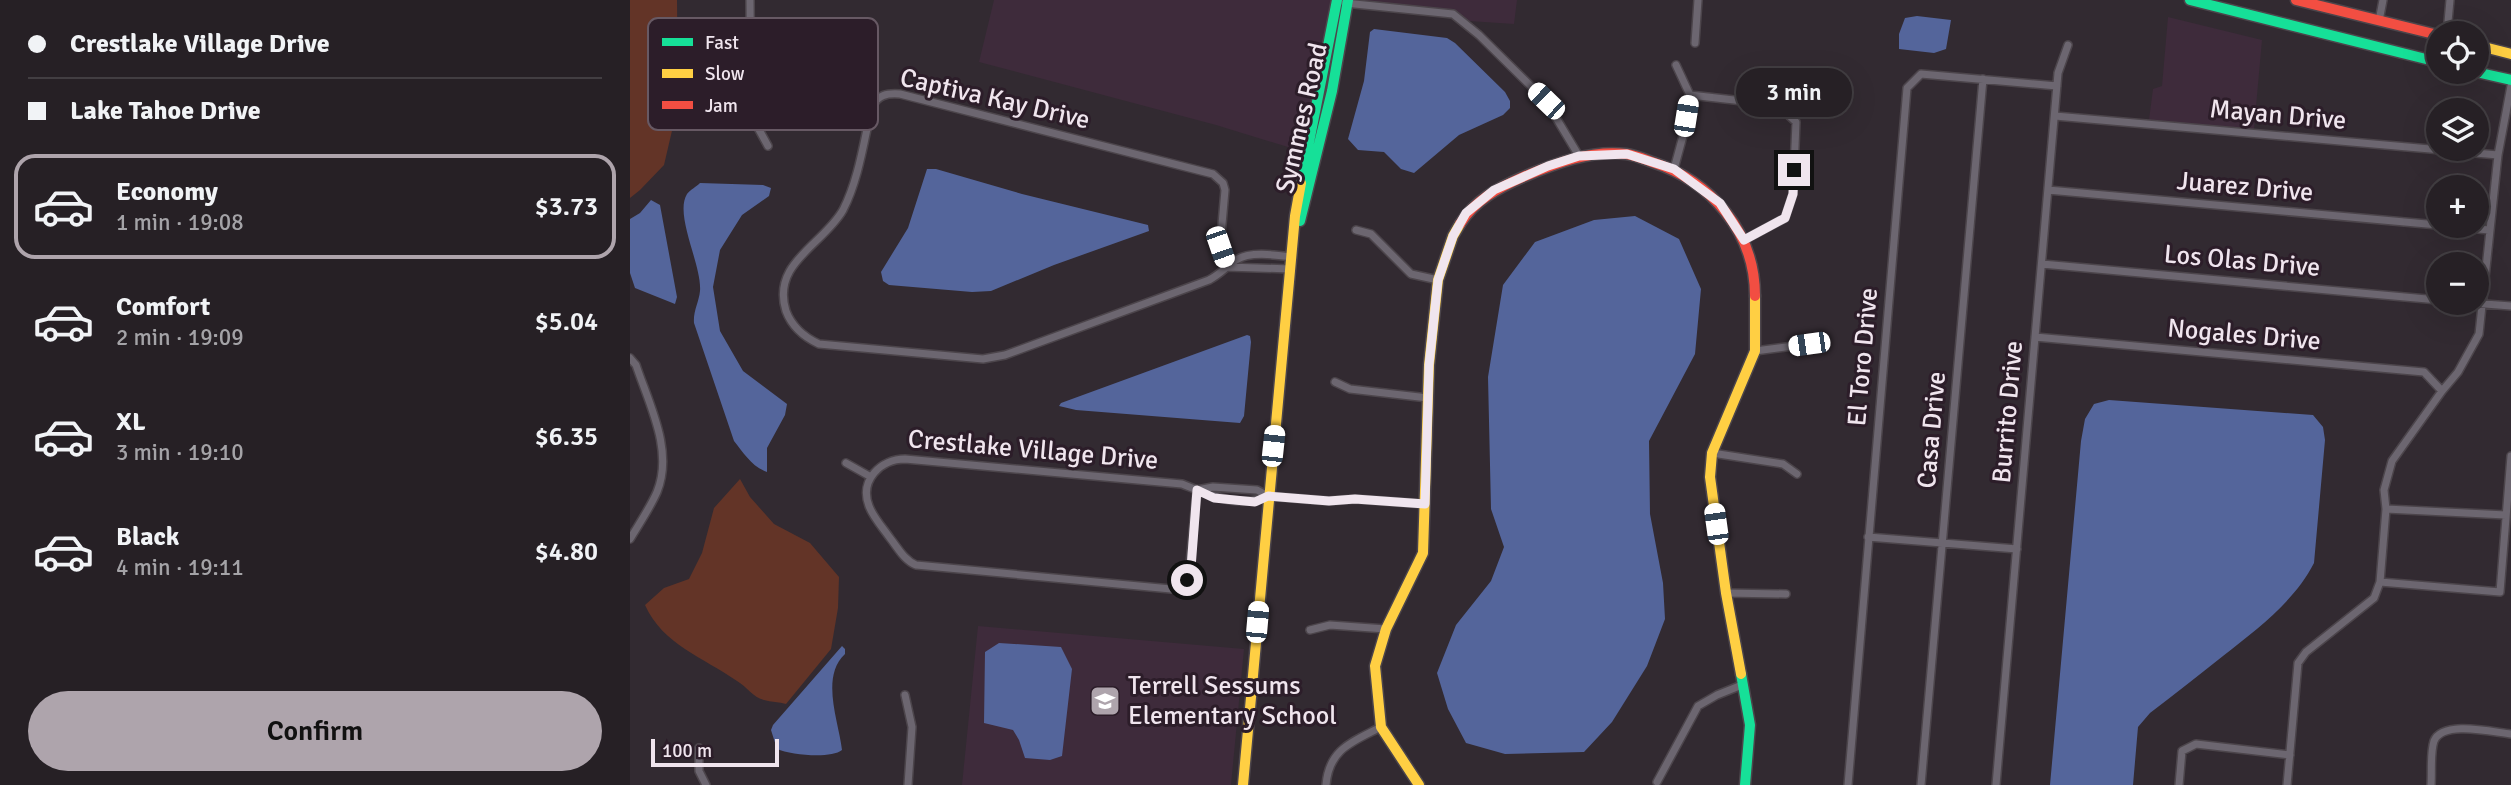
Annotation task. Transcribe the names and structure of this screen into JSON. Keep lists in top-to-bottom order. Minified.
{"streets":{"street":["Captiva Kay Drive","Mayan Drive","Symmes Road","Juarez Drive","Los Olas Drive","Nogales Drive","El Toro Drive","Burrito Drive","Casa Drive","Crestlake Village Drive"]},"crossings":[["Captiva Kay Drive","Symmes Road"],["Mayan Drive","Burrito Drive"],["Symmes Road","Crestlake Village Drive"],["Juarez Drive","Burrito Drive"],["Los Olas Drive","Burrito Drive"],["Nogales Drive","Burrito Drive"],["El Toro Drive","Burrito Drive"],["El Toro Drive","Casa Drive"]],"places":{"school or university":["Terrell Sessums Elementary School"]},"legend":["Fast","Slow","Jam"],"scale_bar":"100 m","page":{"banner":["Crestlake Village Drive","Lake Tahoe Drive"],"map_buttons":["+","−"],"bubble":"3 min","list":[{"name":"Economy","note":"1 min · 19:08","value":"$3.73"},{"name":"Comfort","note":"2 min · 19:09","value":"$5.04"},{"name":"XL","note":"3 min · 19:10","value":"$6.35"},{"name":"Black","note":"4 min · 19:11","value":"$4.80"}],"buttons":"Confirm","scale":"100 m"}}
